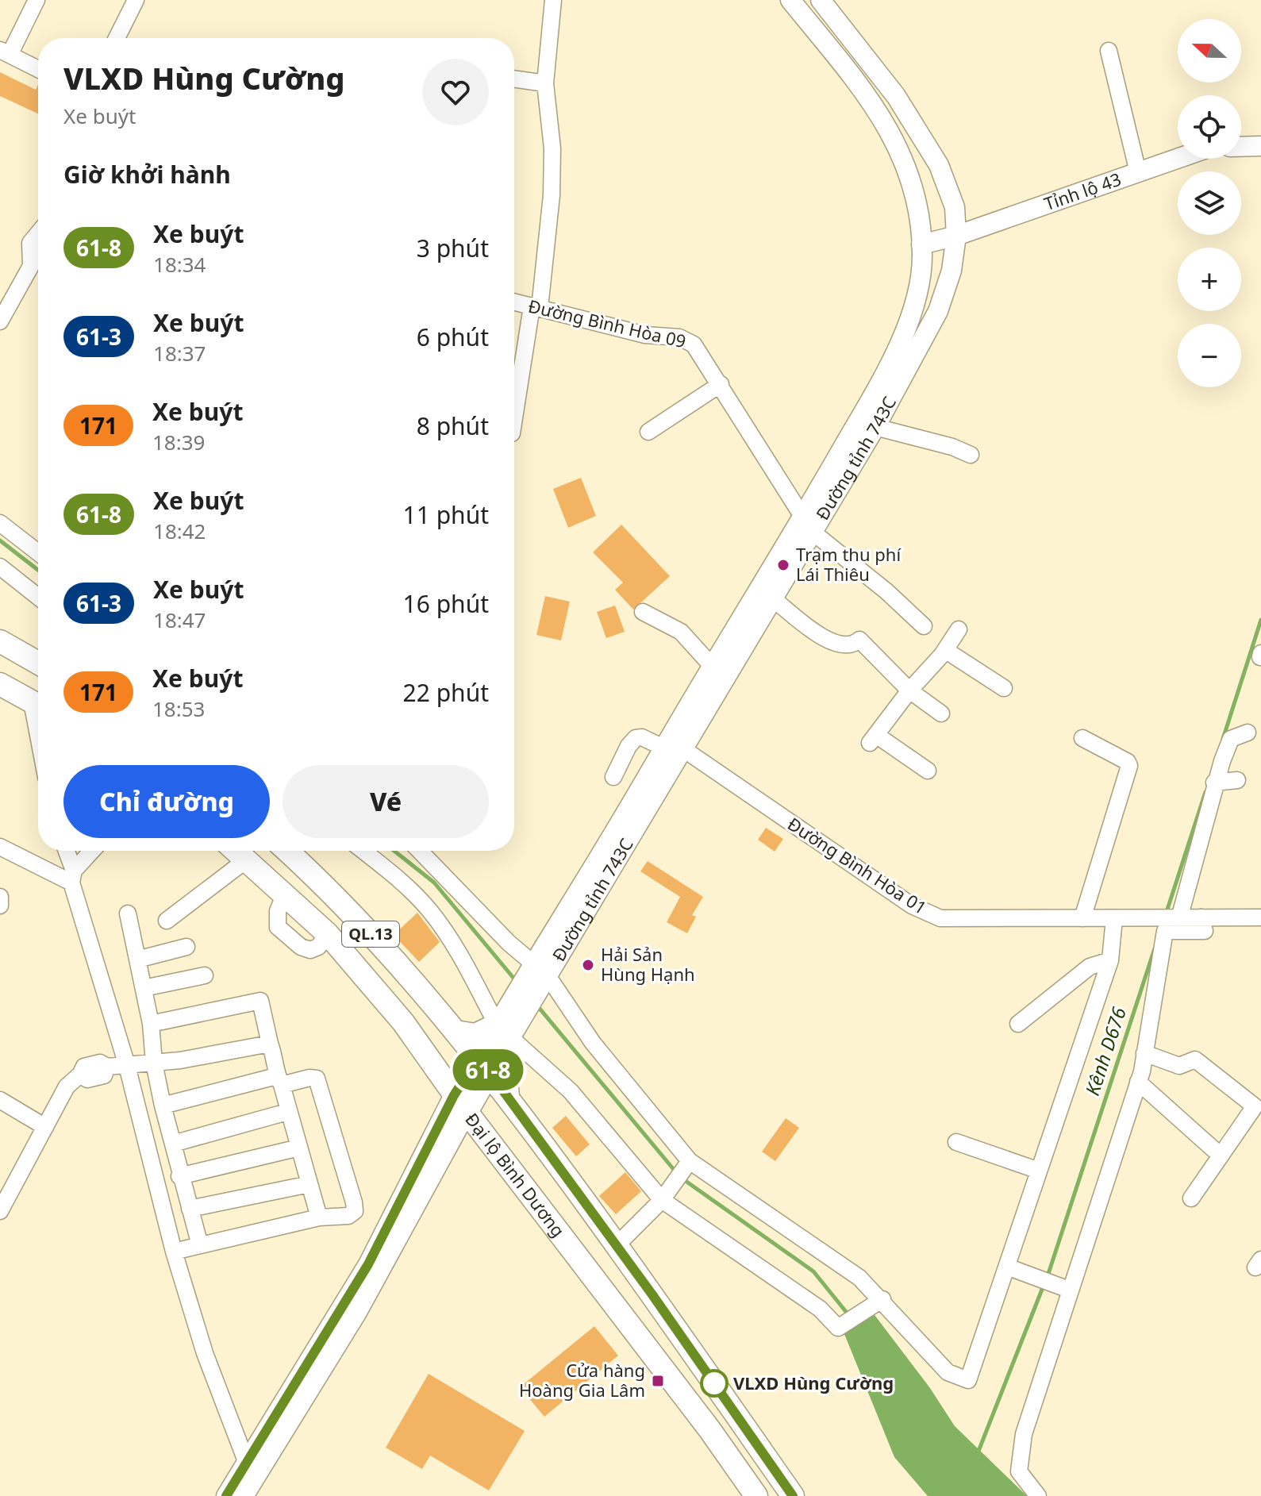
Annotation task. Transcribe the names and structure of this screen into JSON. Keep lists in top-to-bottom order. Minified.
{"streets":{"highway":["QL.13","Đại lộ Bình Dương"],"main road":["Tỉnh lộ 43","Đường tỉnh 743C"],"street":["Đường Bình Hòa 09","Đường Bình Hòa 01"]},"crossings":[["Tỉnh lộ 43","Đường tỉnh 743C"],["Đường Bình Hòa 09","Đường tỉnh 743C"],["Đường tỉnh 743C","Đường Bình Hòa 01"],["Đường tỉnh 743C","QL.13"]],"water":["Kênh D676"],"places":{"other":["Trạm thu phí Lái Thiêu","Hải Sản Hùng Hạnh","VLXD Hùng Cường"],"transit":["Cửa hàng Hoàng Gia Lâm"]},"lines":["bus line 61-8"],"north":"left","page":{"on_map":"61-8","map_buttons":["+","−"],"heading":[["VLXD Hùng Cường","Xe buýt"],"Giờ khởi hành"],"list":[{"mark":"61-8","name":"Xe buýt","note":"18:34","value":"3 phút"},{"mark":"61-3","name":"Xe buýt","note":"18:37","value":"6 phút"},{"mark":"171","name":"Xe buýt","note":"18:39","value":"8 phút"},{"mark":"61-8","name":"Xe buýt","note":"18:42","value":"11 phút"},{"mark":"61-3","name":"Xe buýt","note":"18:47","value":"16 phút"},{"mark":"171","name":"Xe buýt","note":"18:53","value":"22 phút"}],"buttons":["Chỉ đường","Vé"]}}
